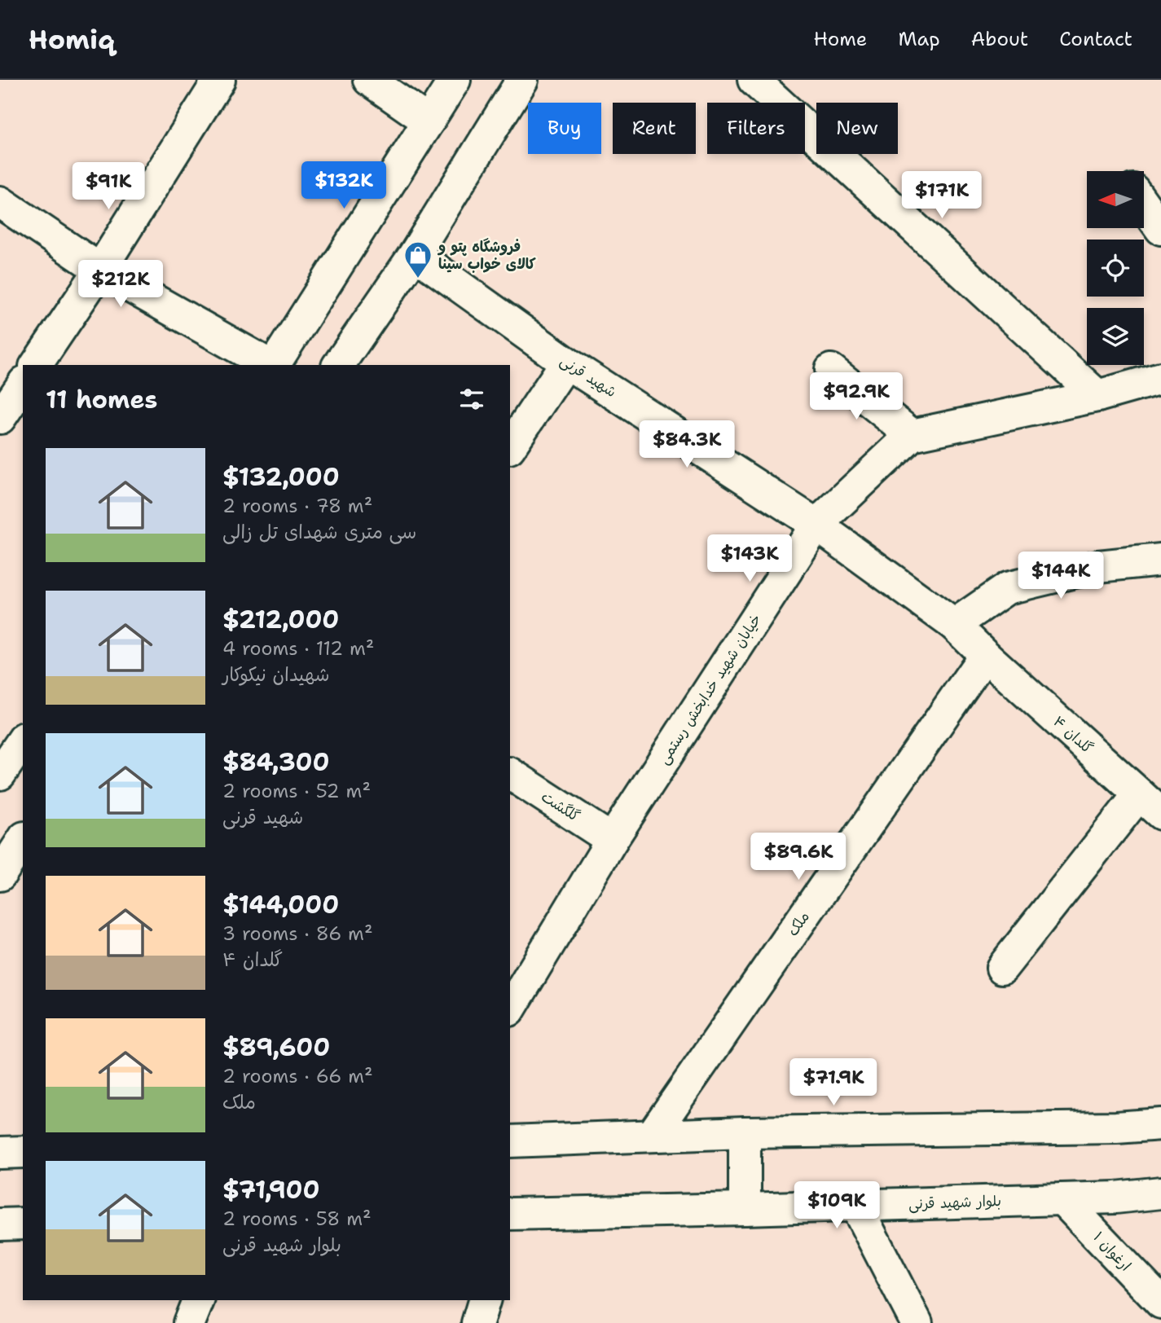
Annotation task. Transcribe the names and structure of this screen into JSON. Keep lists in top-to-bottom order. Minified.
{"streets":{"street":["شهید قرنی","خیابان شهید خدابخش رستمی","گلدان ۴","گلگشت","ملک","بلوار شهید قرنی","ارغوان ۱"]},"crossings":[["شهید قرنی","خیابان شهید خدابخش رستمی"],["شهید قرنی","گلدان ۴"],["شهید قرنی","ملک"],["خیابان شهید خدابخش رستمی","گلگشت"],["گلدان ۴","ملک"],["بلوار شهید قرنی","ارغوان ۱"]],"places":{"shop":["فروشگاه پتو و کالای خواب سینا"]},"north":"left","page":{"header":"Homiq","nav":["Home","Map","About","Contact"],"chip":["Buy","Rent","Filters","New"],"price":["$132K","$91K","$171K","$212K","$92.9K","$84.3K","$143K","$144K","$89.6K","$71.9K","$109K"],"heading":"11 homes","list":[{"name":"$132,000","note":"2 rooms · 78 m² · سی متری شهدای تل زالی"},{"name":"$212,000","note":"4 rooms · 112 m² · شهیدان نیکوکار"},{"name":"$84,300","note":"2 rooms · 52 m² · شهید قرنی"},{"name":"$144,000","note":"3 rooms · 86 m² · گلدان ۴"},{"name":"$89,600","note":"2 rooms · 66 m² · ملک"},{"name":"$71,900","note":"2 rooms · 58 m² · بلوار شهید قرنی"}]}}
